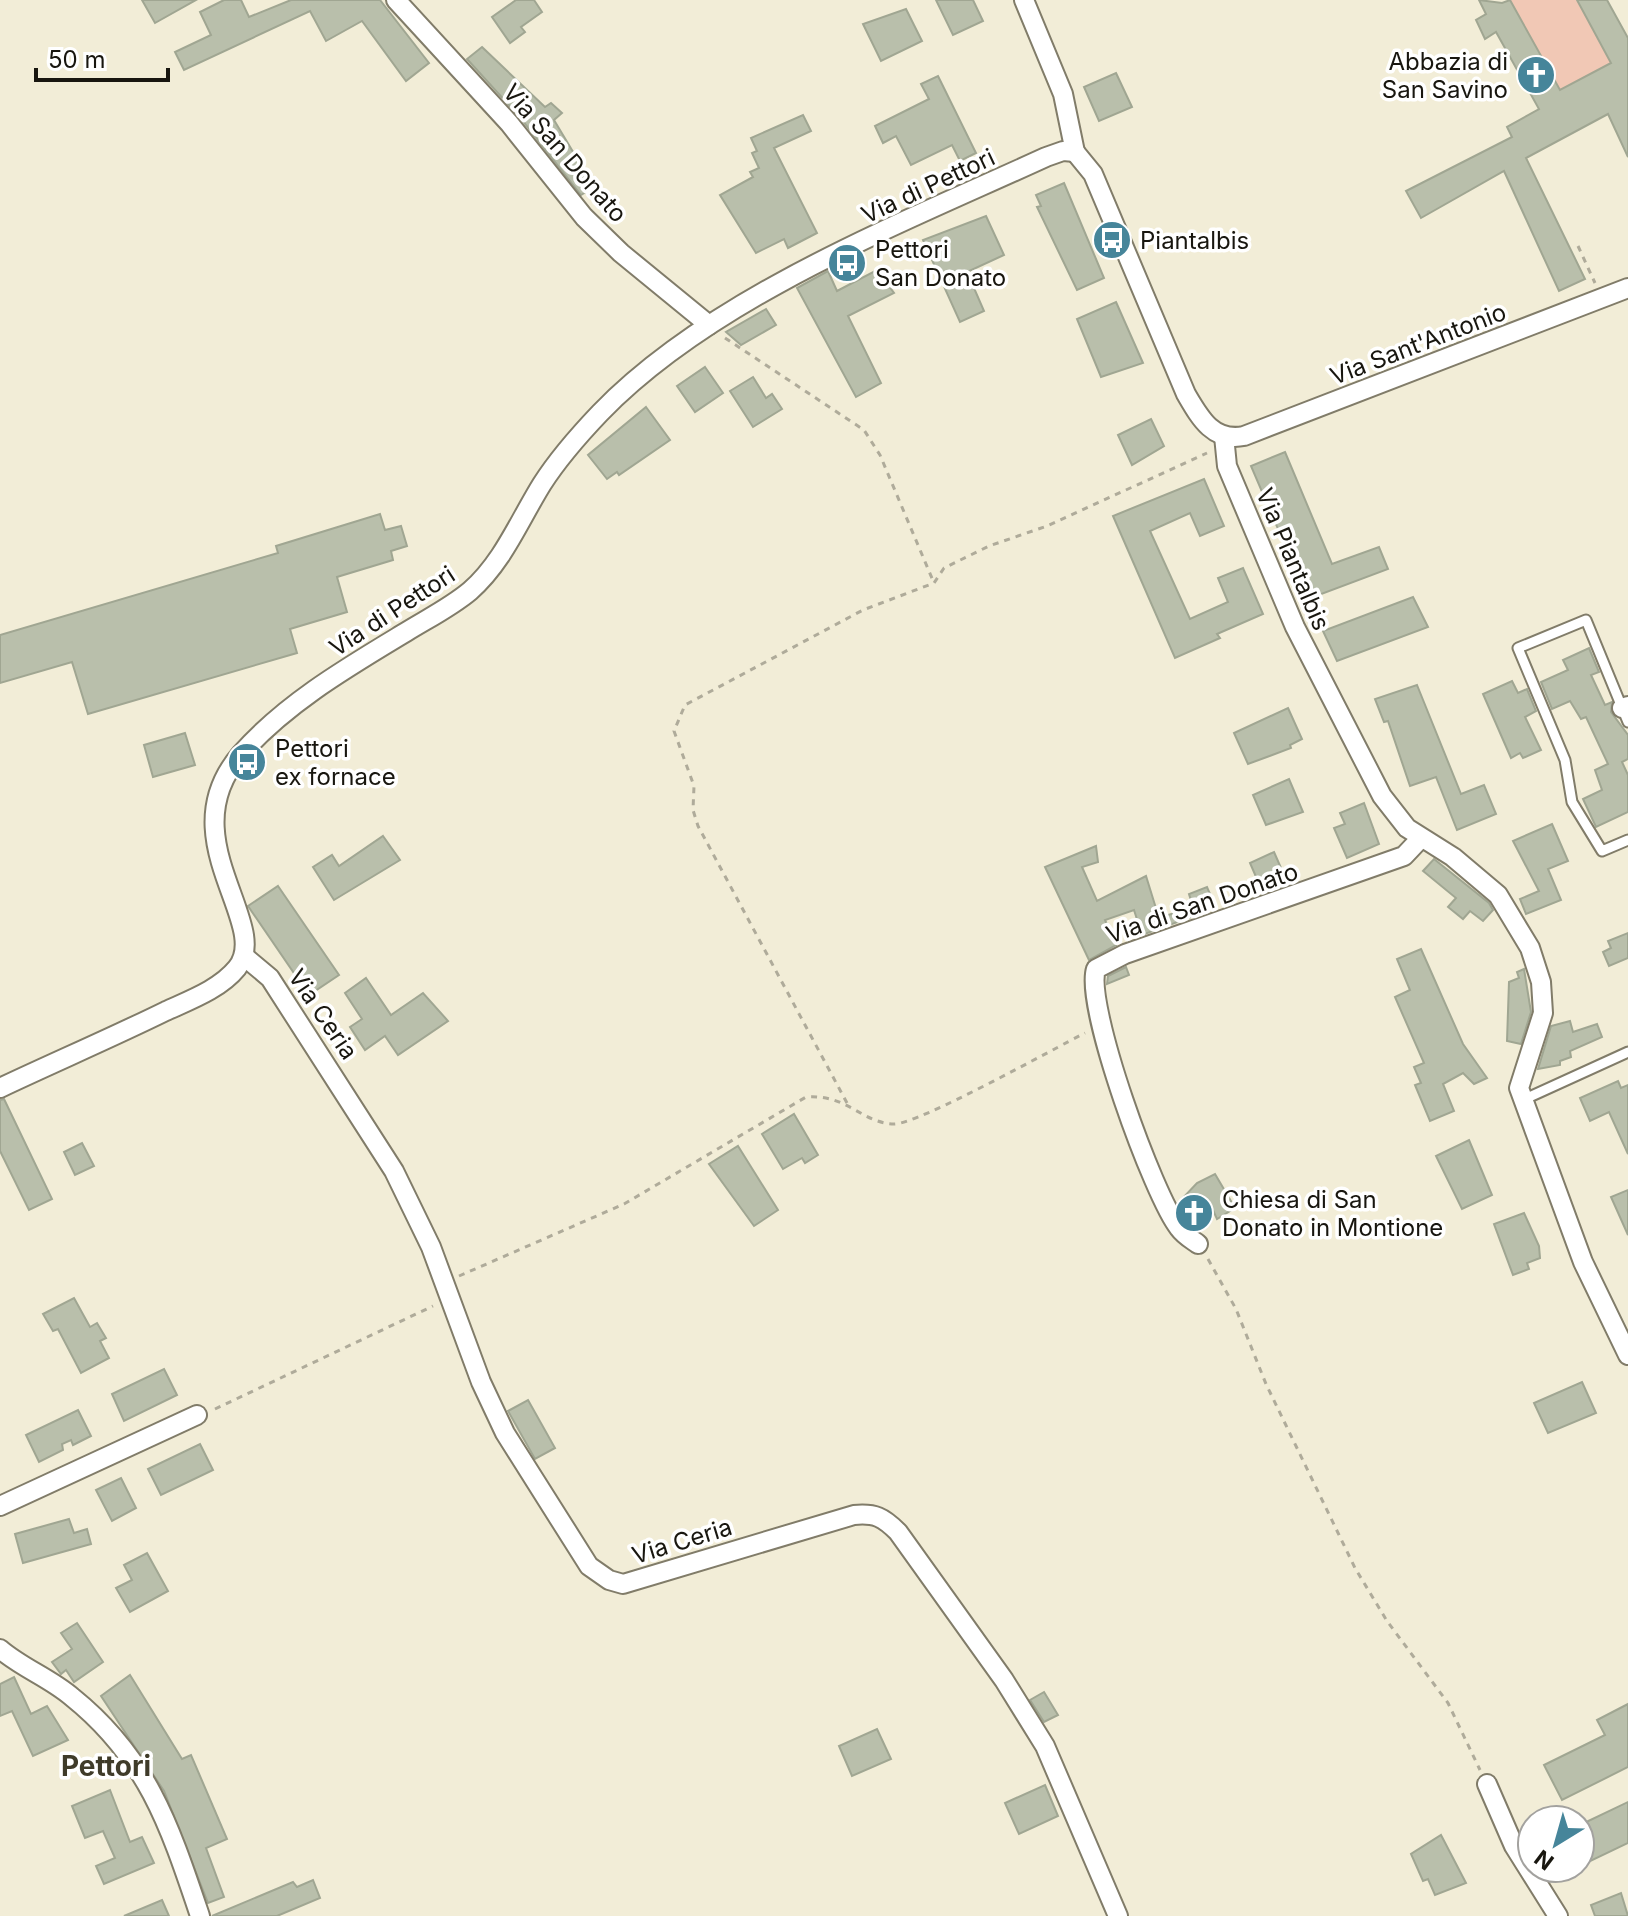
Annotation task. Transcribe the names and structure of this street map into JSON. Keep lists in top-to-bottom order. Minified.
{"streets":{"street":["Via San Donato","Via di Pettori","Via Sant'Antonio","Via Piantalbis","Via di San Donato","Via Ceria"]},"crossings":[["Via San Donato","Via di Pettori"],["Via di Pettori","Via Ceria"],["Via Sant'Antonio","Via Piantalbis"],["Via Piantalbis","Via di San Donato"]],"districts":["Pettori"],"places":{"church":["Abbazia di San Savino","Chiesa di San Donato in Montione"],"bus stop":["Piantalbis","Pettori San Donato","Pettori ex fornace"]},"scale_bar":"50 m","north":"bottom left"}
